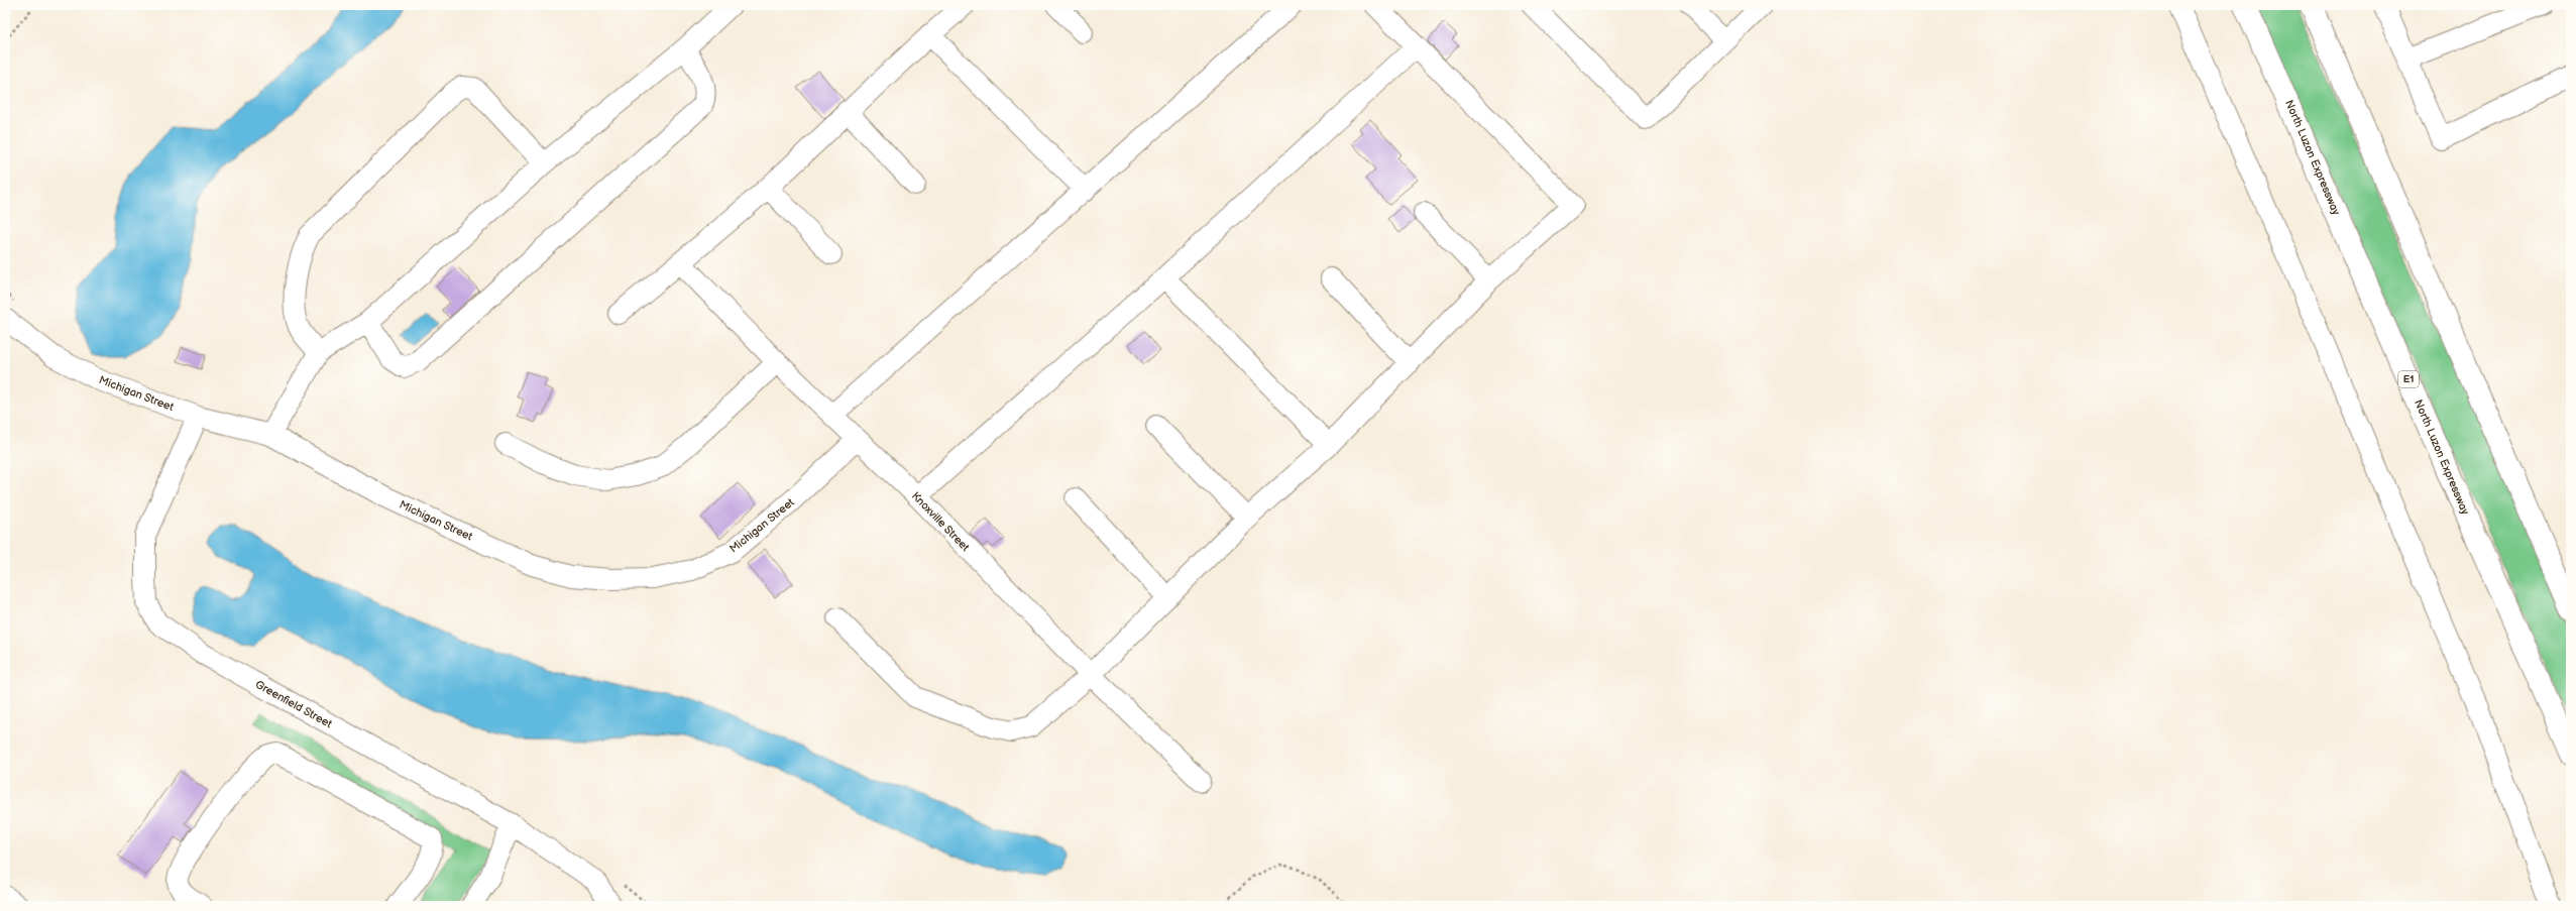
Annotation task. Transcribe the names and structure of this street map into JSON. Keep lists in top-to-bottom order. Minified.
{"streets":{"highway":["North Luzon Expressway","E1"],"street":["Michigan Street","Knoxville Street","Greenfield Street"]},"crossings":[["Michigan Street","Knoxville Street"],["Michigan Street","Greenfield Street"]]}
